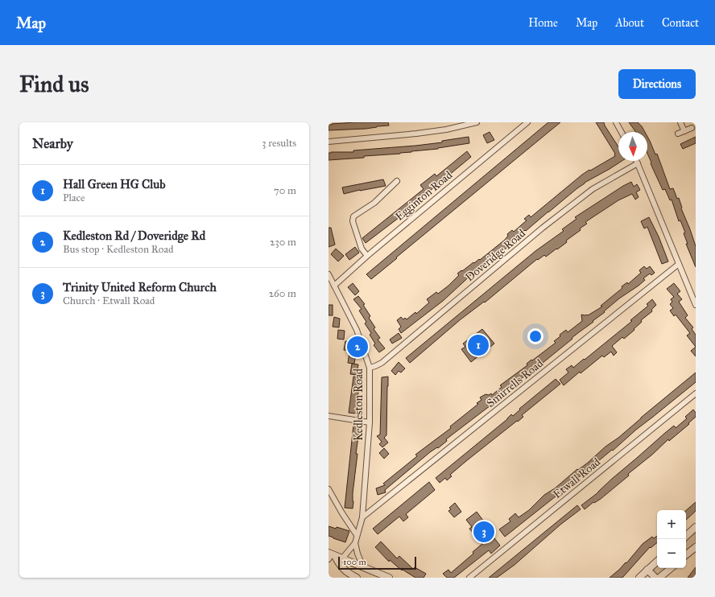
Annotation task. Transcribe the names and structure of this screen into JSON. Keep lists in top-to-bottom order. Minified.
{"streets":{"street":["Egginton Road","Doveridge Road","Smirrells Road","Kedleston Road","Etwall Road"]},"crossings":[["Egginton Road","Kedleston Road"],["Doveridge Road","Kedleston Road"],["Smirrells Road","Kedleston Road"]],"scale_bar":"100 m","north":"bottom","page":{"header":"Map","nav":["Home","Map","About","Contact"],"buttons":"Directions","title":"Find us","heading":["Nearby","3 results"],"list":[{"mark":"1","name":"Hall Green HG Club","note":"Place","value":"70 m"},{"mark":"2","name":"Kedleston Rd / Doveridge Rd","note":"Bus stop · Kedleston Road","value":"230 m"},{"mark":"3","name":"Trinity United Reform Church","note":"Church · Etwall Road","value":"260 m"}],"pins":["1","2","3"],"map_buttons":["+","−"],"scale":"100 m"}}
